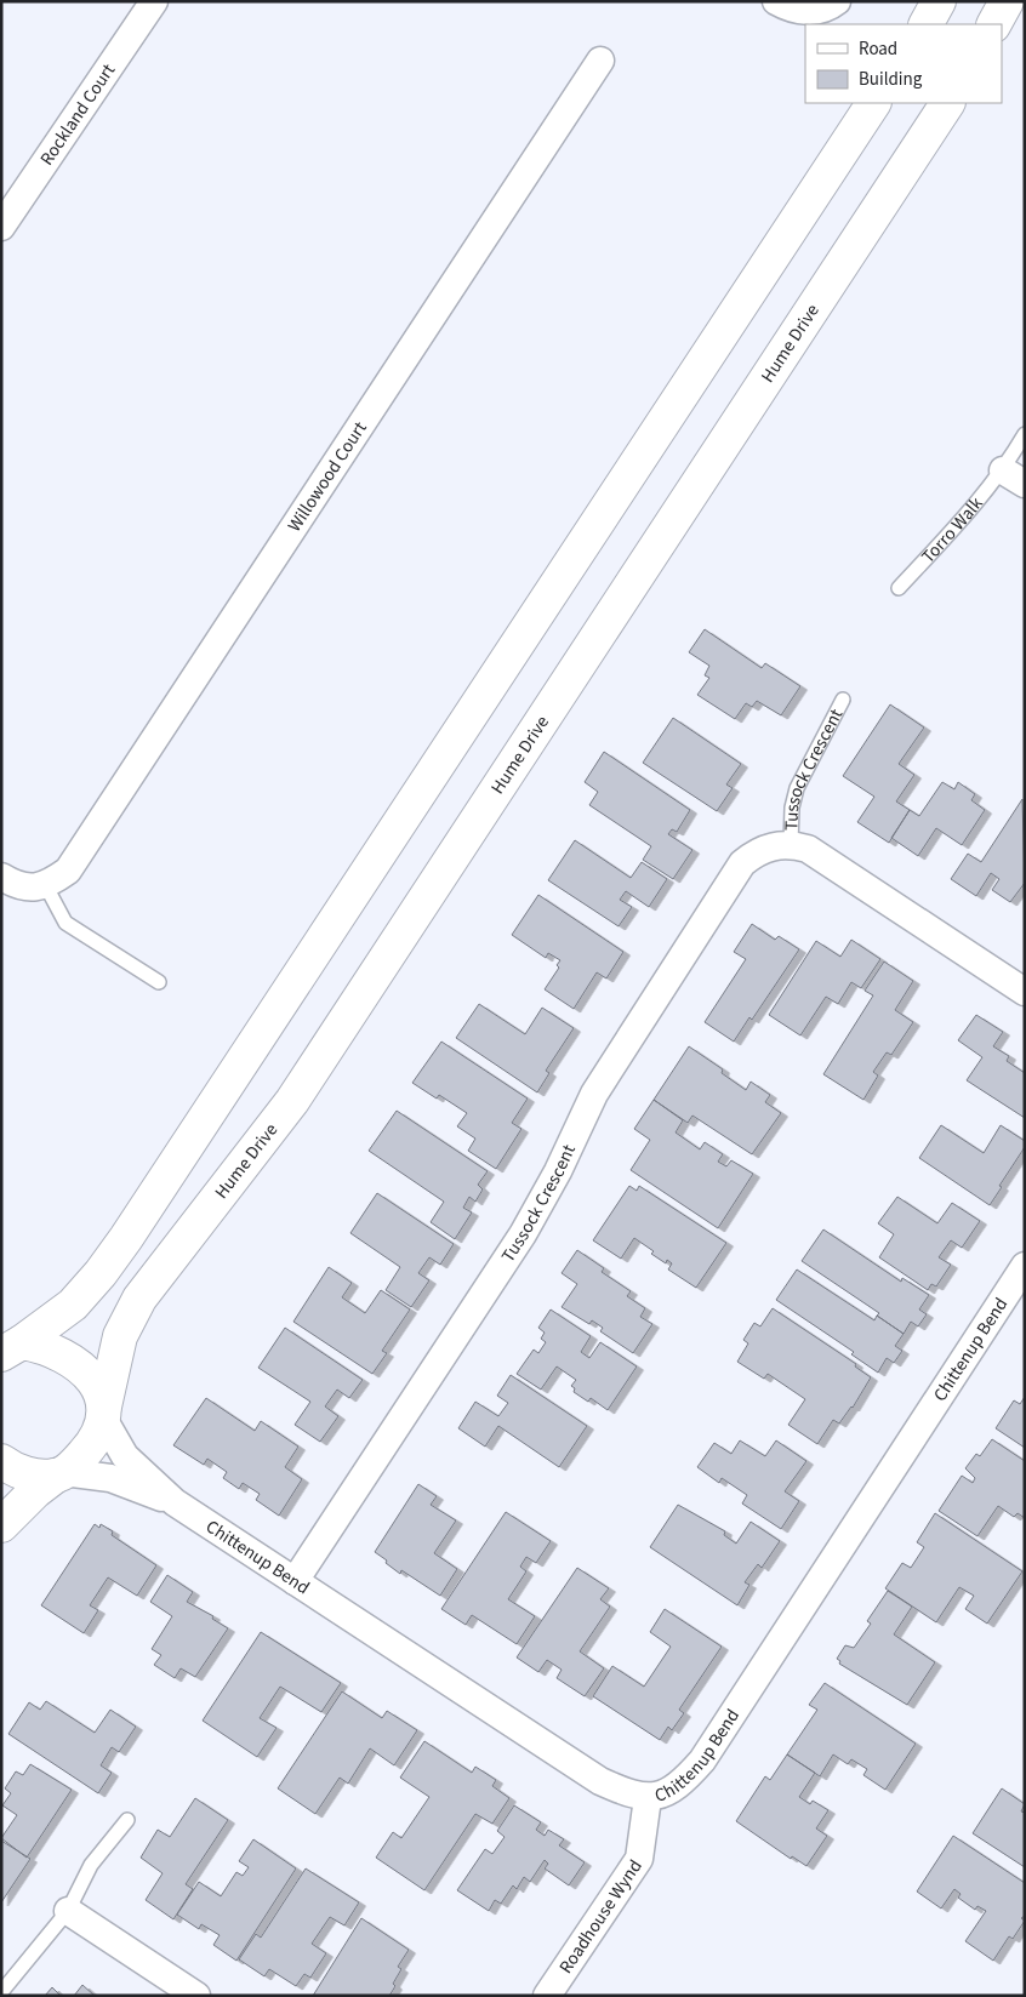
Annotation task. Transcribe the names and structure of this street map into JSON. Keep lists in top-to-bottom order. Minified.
{"streets":{"street":["Rockland Court","Hume Drive","Willowood Court","Tussock Crescent","Chittenup Bend","Roadhouse Wynd"],"lane":["Torro Walk"]},"crossings":[["Hume Drive","Chittenup Bend"],["Tussock Crescent","Chittenup Bend"],["Chittenup Bend","Roadhouse Wynd"]],"legend":["Road","Building"]}
